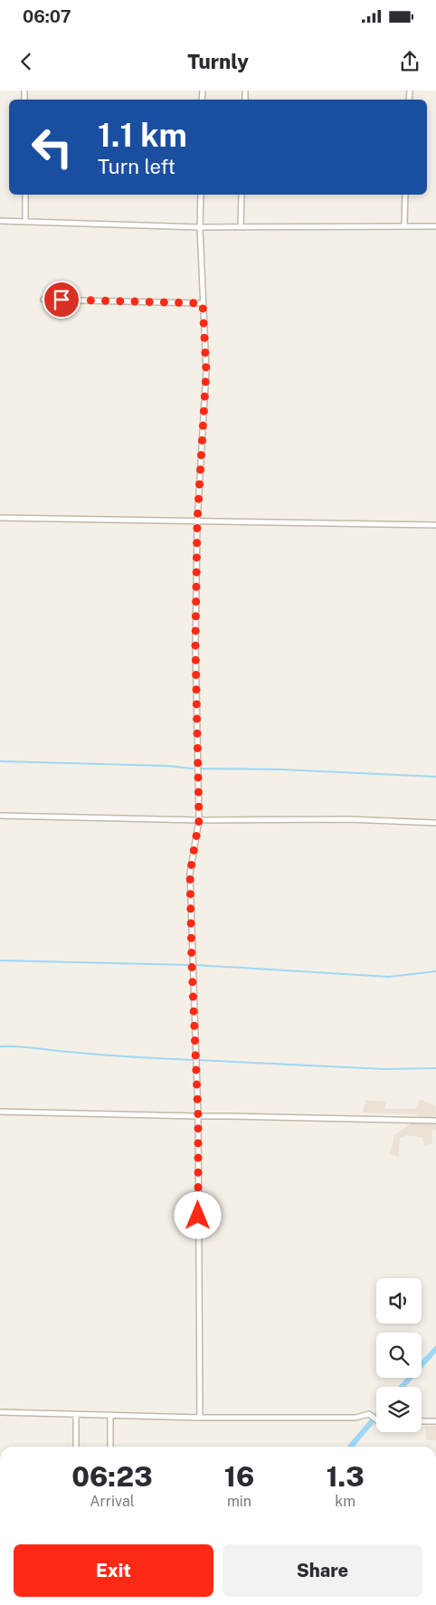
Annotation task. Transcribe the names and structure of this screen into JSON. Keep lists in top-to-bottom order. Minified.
{"page":{"status":"06:07","header":"Turnly","turn":["1.1 km","Turn left"],"eta":["06:23","Arrival","16","min","1.3","km"],"buttons":["Exit","Share"]}}
